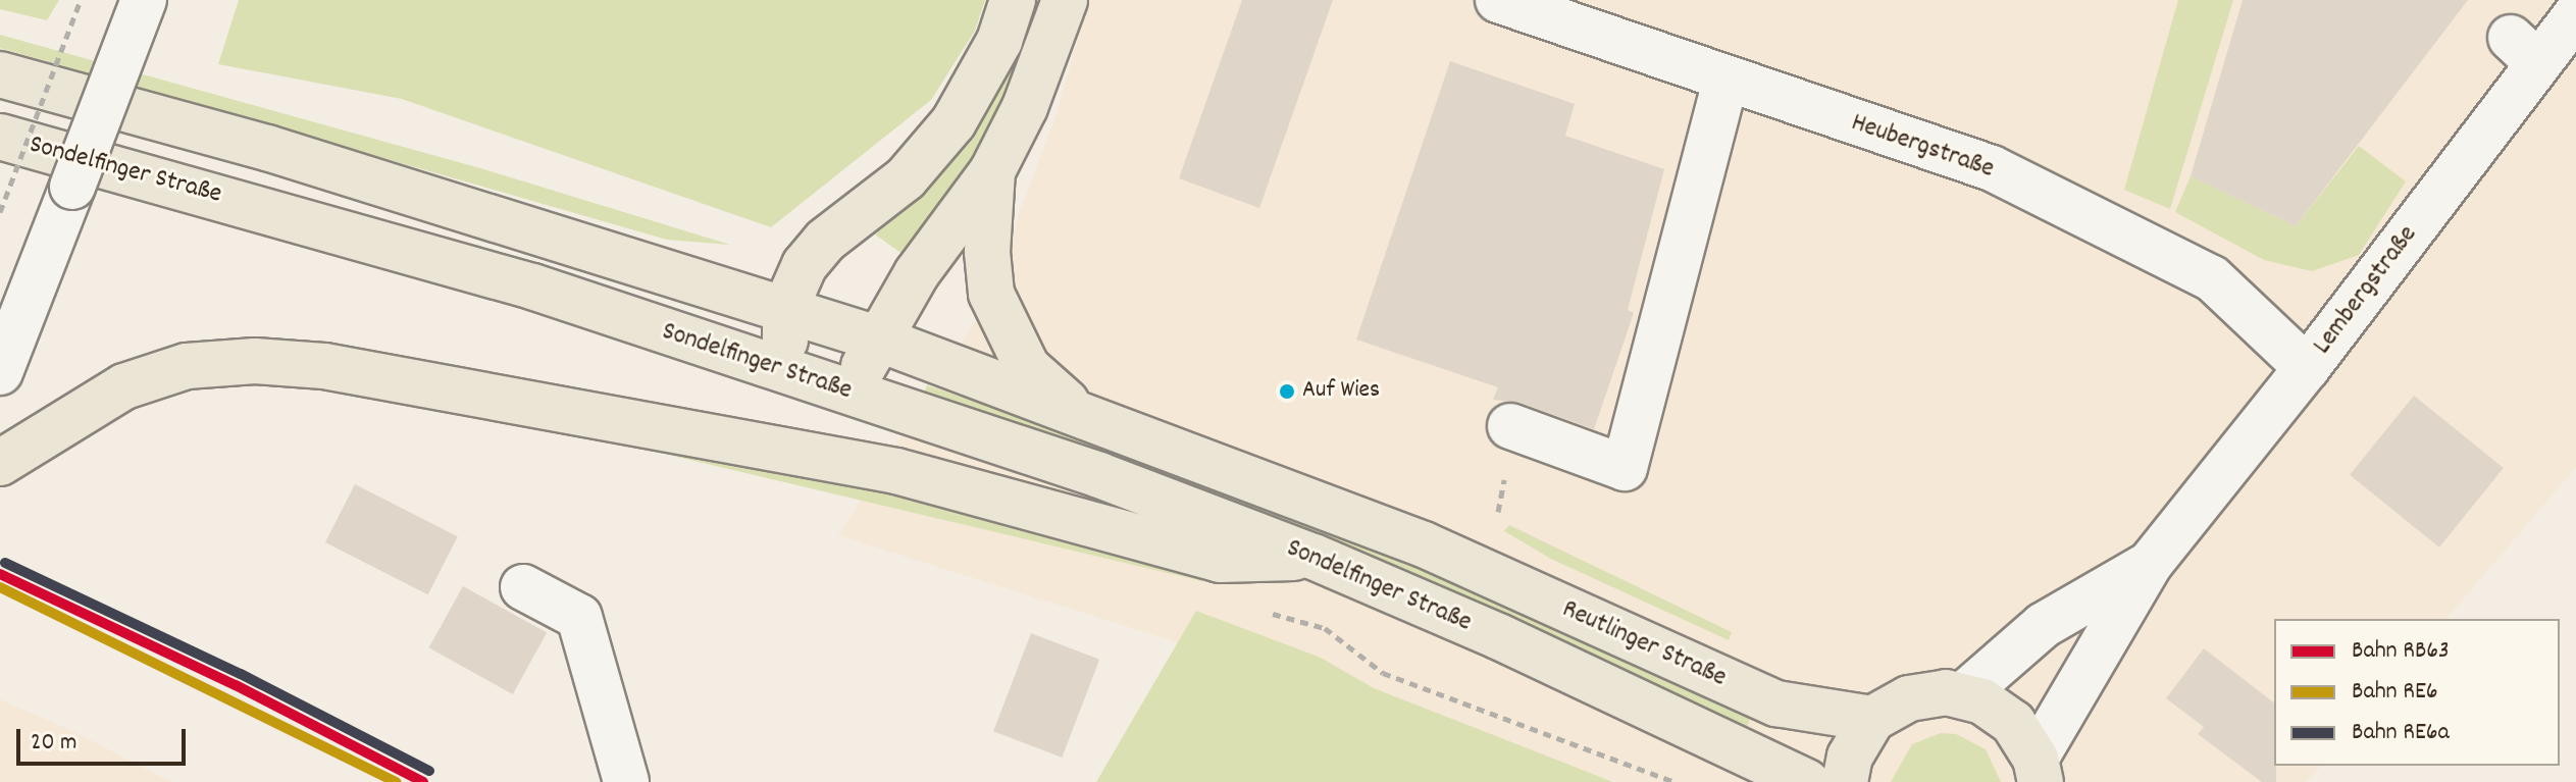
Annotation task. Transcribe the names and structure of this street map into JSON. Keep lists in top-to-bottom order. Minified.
{"streets":{"main road":["Sondelfinger Straße","Reutlinger Straße"],"street":["Heubergstraße","Lembergstraße"]},"crossings":[["Heubergstraße","Lembergstraße"],["Sondelfinger Straße","Reutlinger Straße"]],"places":["Auf Wies"],"lines":["rail line RE6a","rail line RB63","rail line RE6"],"legend":["Bahn RB63","Bahn RE6","Bahn RE6a"],"scale_bar":"20 m"}
